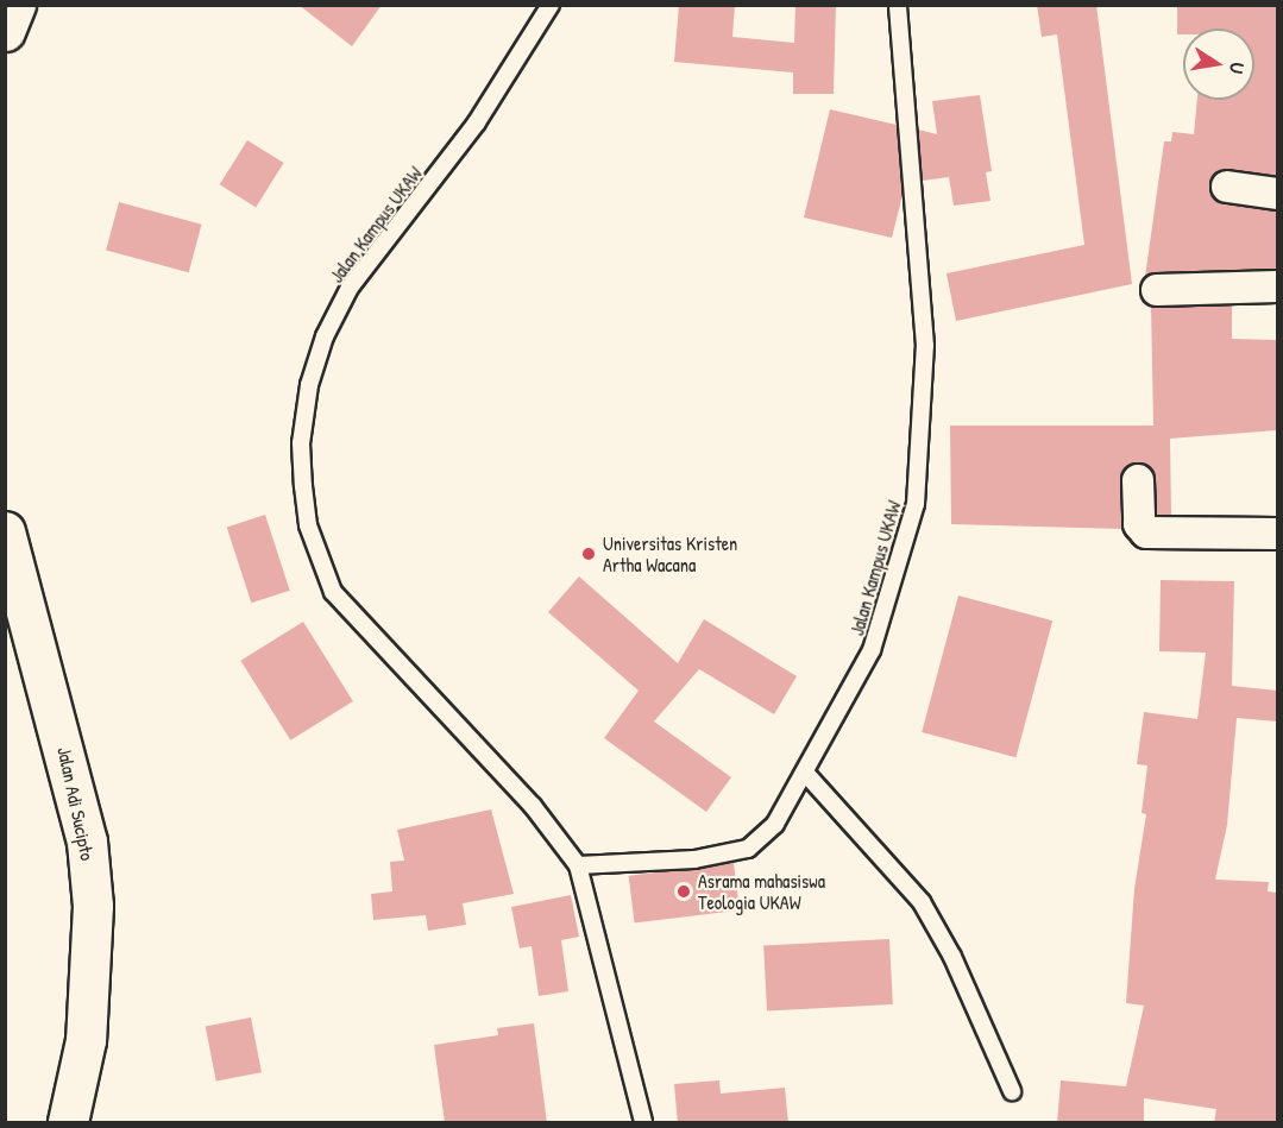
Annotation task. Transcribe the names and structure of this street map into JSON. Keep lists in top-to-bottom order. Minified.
{"streets":{"main road":["Jalan Adi Sucipto"],"lane":["Jalan Kampus UKAW"]},"places":["Universitas Kristen Artha Wacana","Asrama mahasiswa Teologia UKAW"],"north":"right"}
